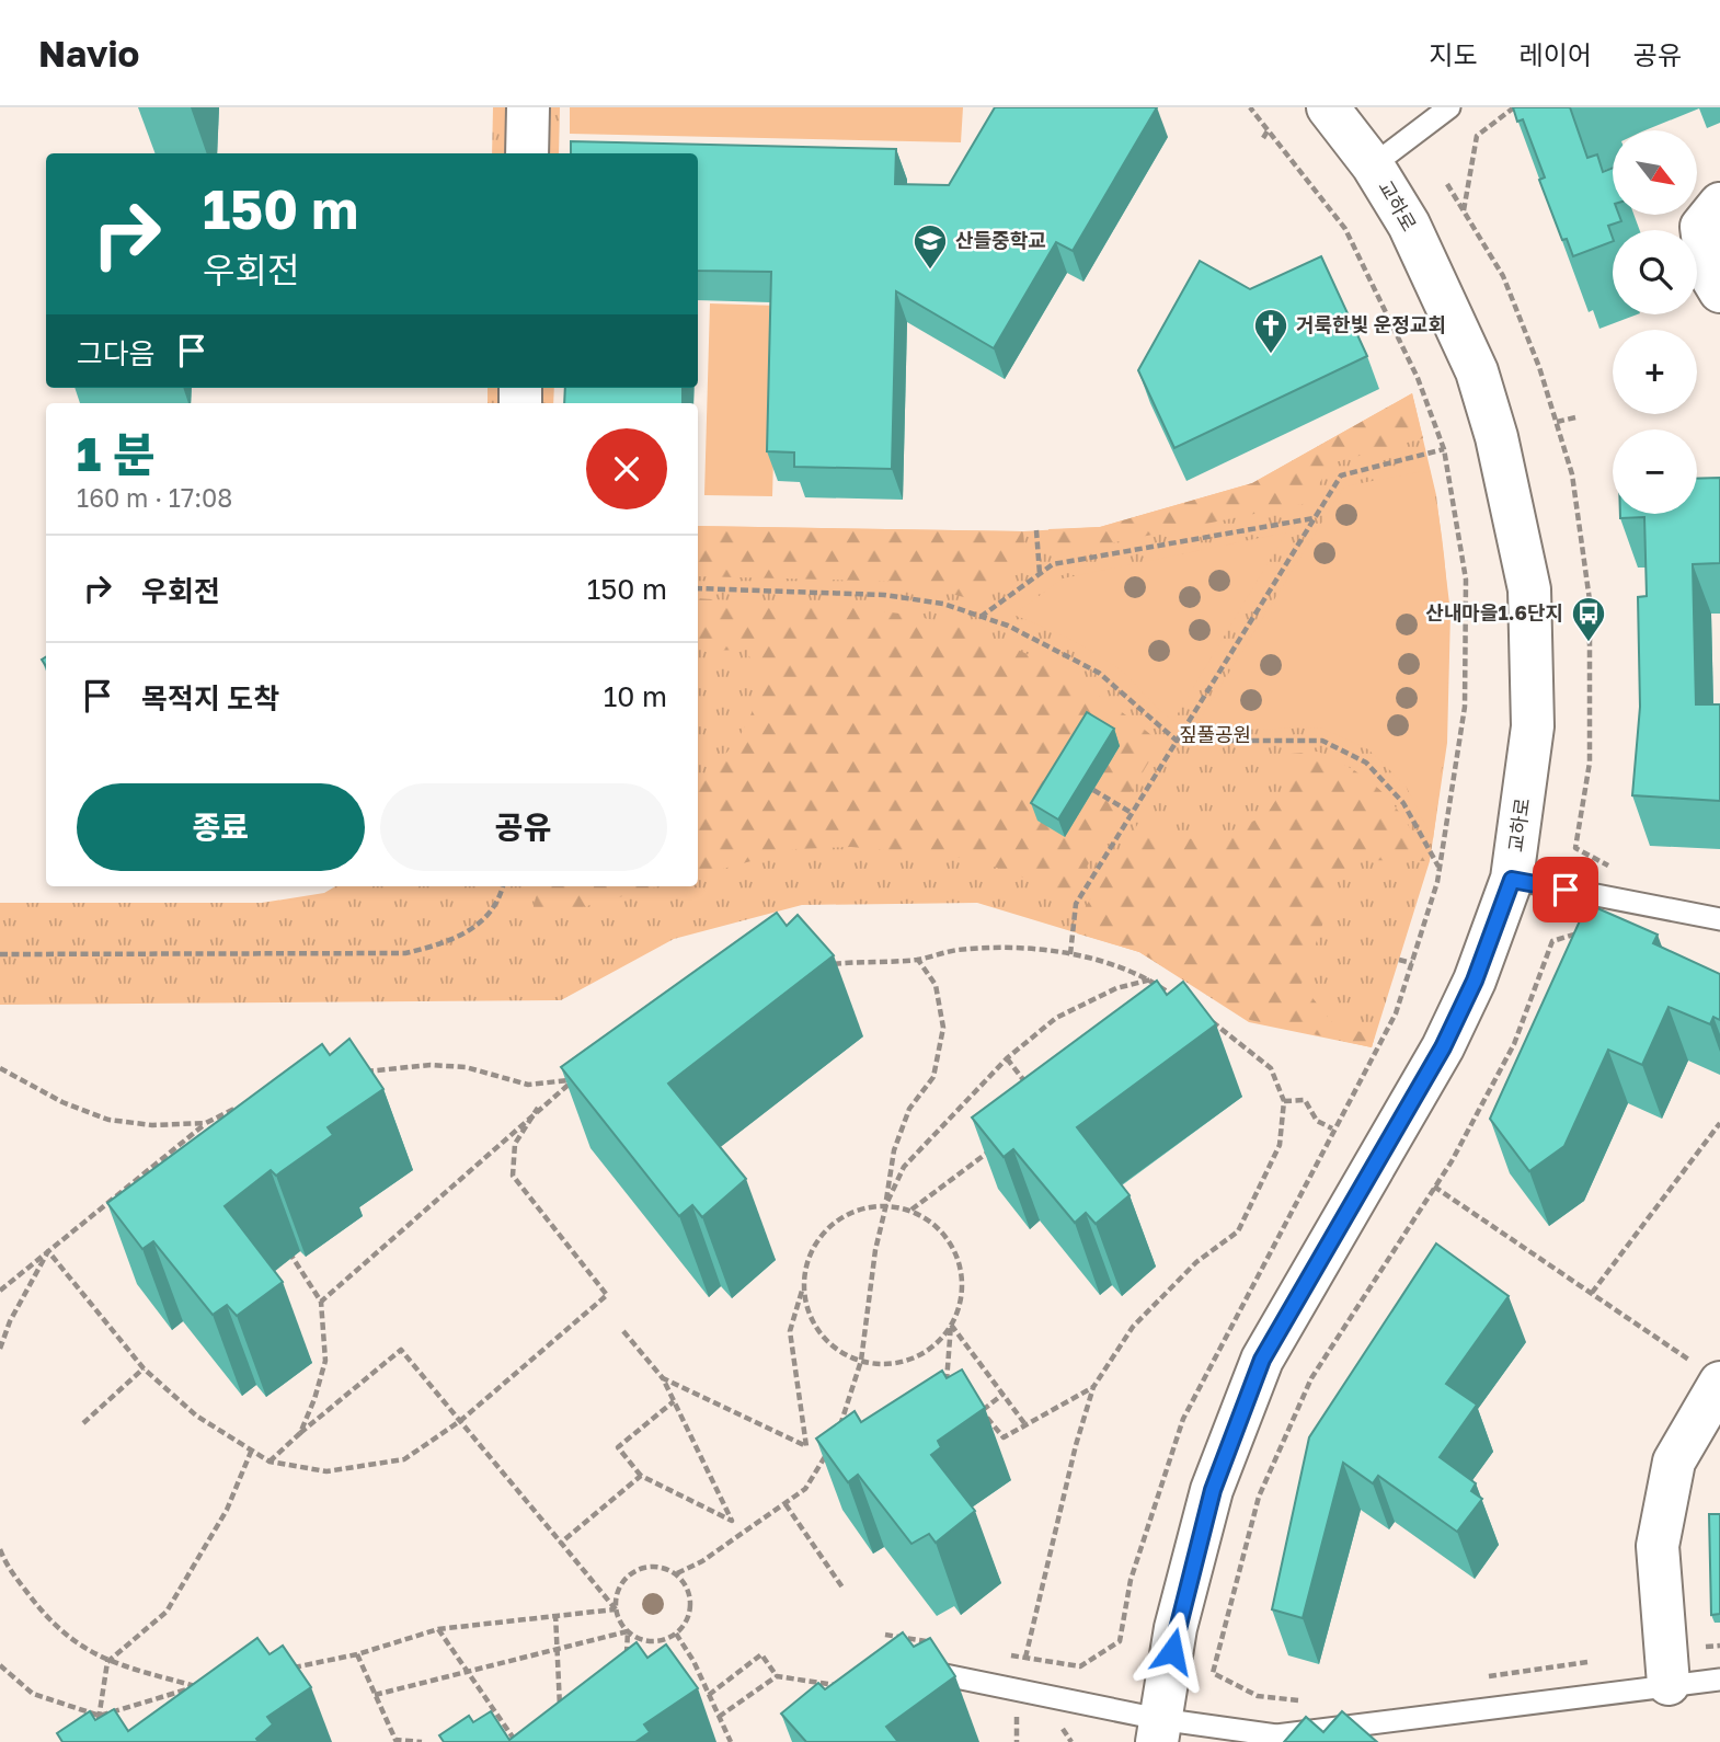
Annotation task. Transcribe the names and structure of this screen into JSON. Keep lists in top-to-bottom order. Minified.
{"streets":{"street":["교하로"]},"parks":["짚풀공원"],"places":{"school or university":["산들중학교"],"church":["거룩한빛 운정교회"],"bus stop":["산내마을1.6단지"]},"north":"bottom right","page":{"header":"Navio","nav":["지도","레이어","공유"],"map_buttons":["+","−"],"turn":["150 m","우회전"],"then":"그다음","heading":["1 분","160 m · 17:08"],"list":[{"name":"우회전","value":"150 m"},{"name":"목적지 도착","value":"10 m"}],"buttons":["종료","공유"]}}
